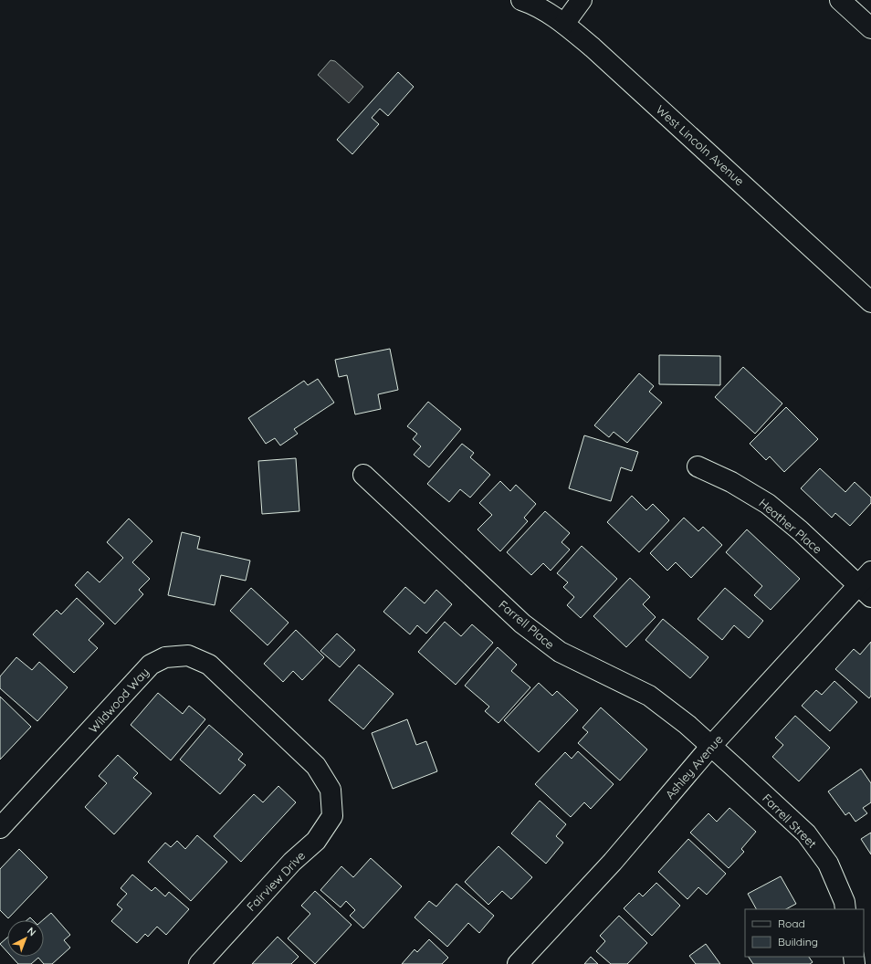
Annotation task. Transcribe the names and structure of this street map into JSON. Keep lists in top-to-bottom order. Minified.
{"streets":{"street":["West Lincoln Avenue","Heather Place","Farrell Place","Wildwood Way","Ashley Avenue","Farrell Street","Fairview Drive"]},"crossings":[["Heather Place","Ashley Avenue"],["Farrell Place","Ashley Avenue"],["Farrell Place","Farrell Street"],["Wildwood Way","Fairview Drive"],["Ashley Avenue","Farrell Street"]],"legend":["Road","Building"],"north":"top right"}
